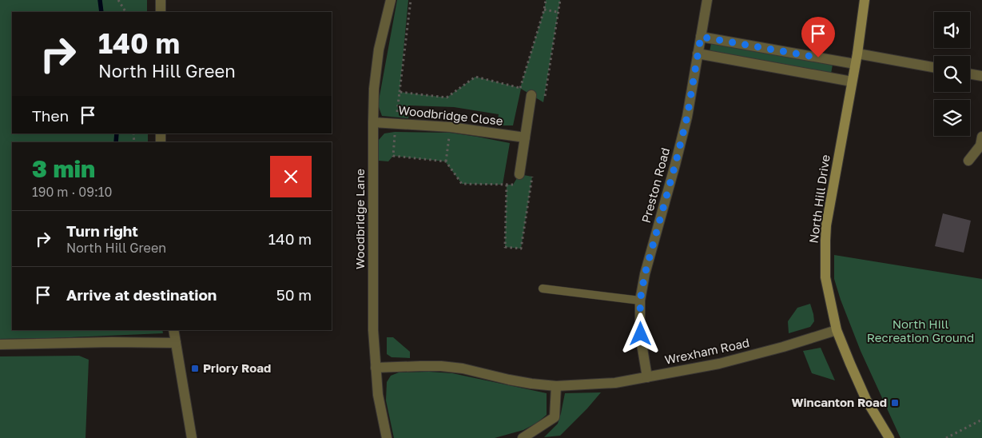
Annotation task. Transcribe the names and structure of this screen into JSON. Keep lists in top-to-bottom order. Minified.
{"streets":{"street":["Woodbridge Close","Preston Road","North Hill Drive","Woodbridge Lane","Wrexham Road"]},"crossings":[["Woodbridge Close","Woodbridge Lane"],["Preston Road","Wrexham Road"],["North Hill Drive","Wrexham Road"],["Woodbridge Lane","Wrexham Road"]],"parks":["North Hill Recreation Ground"],"places":{"transit":["Priory Road","Wincanton Road"]},"page":{"turn":["140 m","North Hill Green"],"then":"Then","heading":["3 min","190 m · 09:10"],"list":[{"name":"Turn right","note":"North Hill Green","value":"140 m"},{"name":"Arrive at destination","value":"50 m"}]}}
